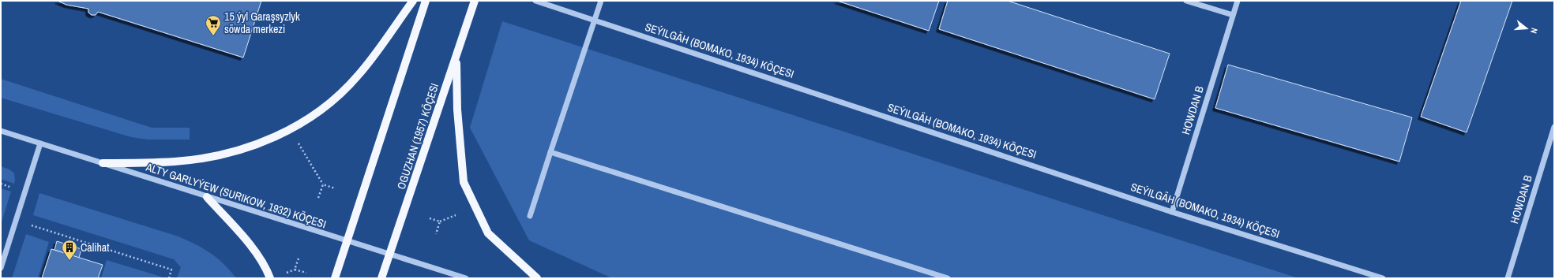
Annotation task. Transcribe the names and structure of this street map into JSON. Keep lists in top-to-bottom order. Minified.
{"streets":{"main road":["OGUZHAN (1957) KÖÇESI"],"street":["SEÝILGÄH (BOMAKO, 1934) KÖÇESI","HOWDAN B","ALTY GARLYÝEW (SURIKOW, 1932) KÖÇESI"]},"crossings":[["SEÝILGÄH (BOMAKO, 1934) KÖÇESI","HOWDAN B"],["OGUZHAN (1957) KÖÇESI","ALTY GARLYÝEW (SURIKOW, 1932) KÖÇESI"]],"places":{"supermarket":["15 ýyl Garaşsyzlyk söwda merkezi"],"building":["Calihat"]},"north":"right"}
